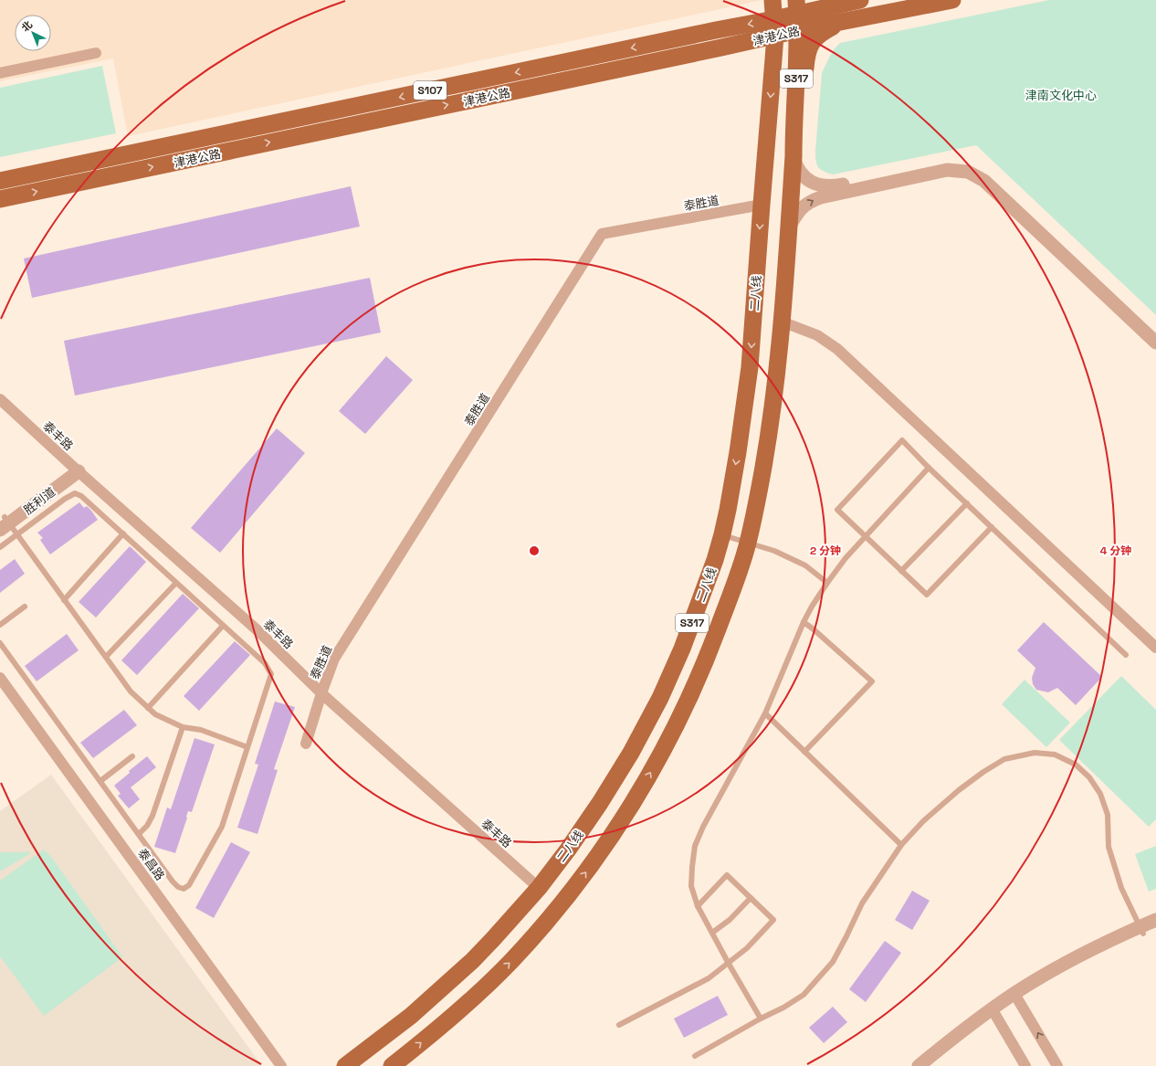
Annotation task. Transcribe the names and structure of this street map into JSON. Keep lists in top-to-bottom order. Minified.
{"streets":{"main road":["津港公路","S317","S107","二八线"],"street":["泰胜道","泰丰路","胜利道","泰昌路"]},"crossings":[["津港公路","二八线"],["泰胜道","二八线"],["泰胜道","泰丰路"],["二八线","泰丰路"],["泰丰路","胜利道"]],"parks":["津南文化中心"],"north":"top left","rings":["2 分钟","4 分钟"]}
